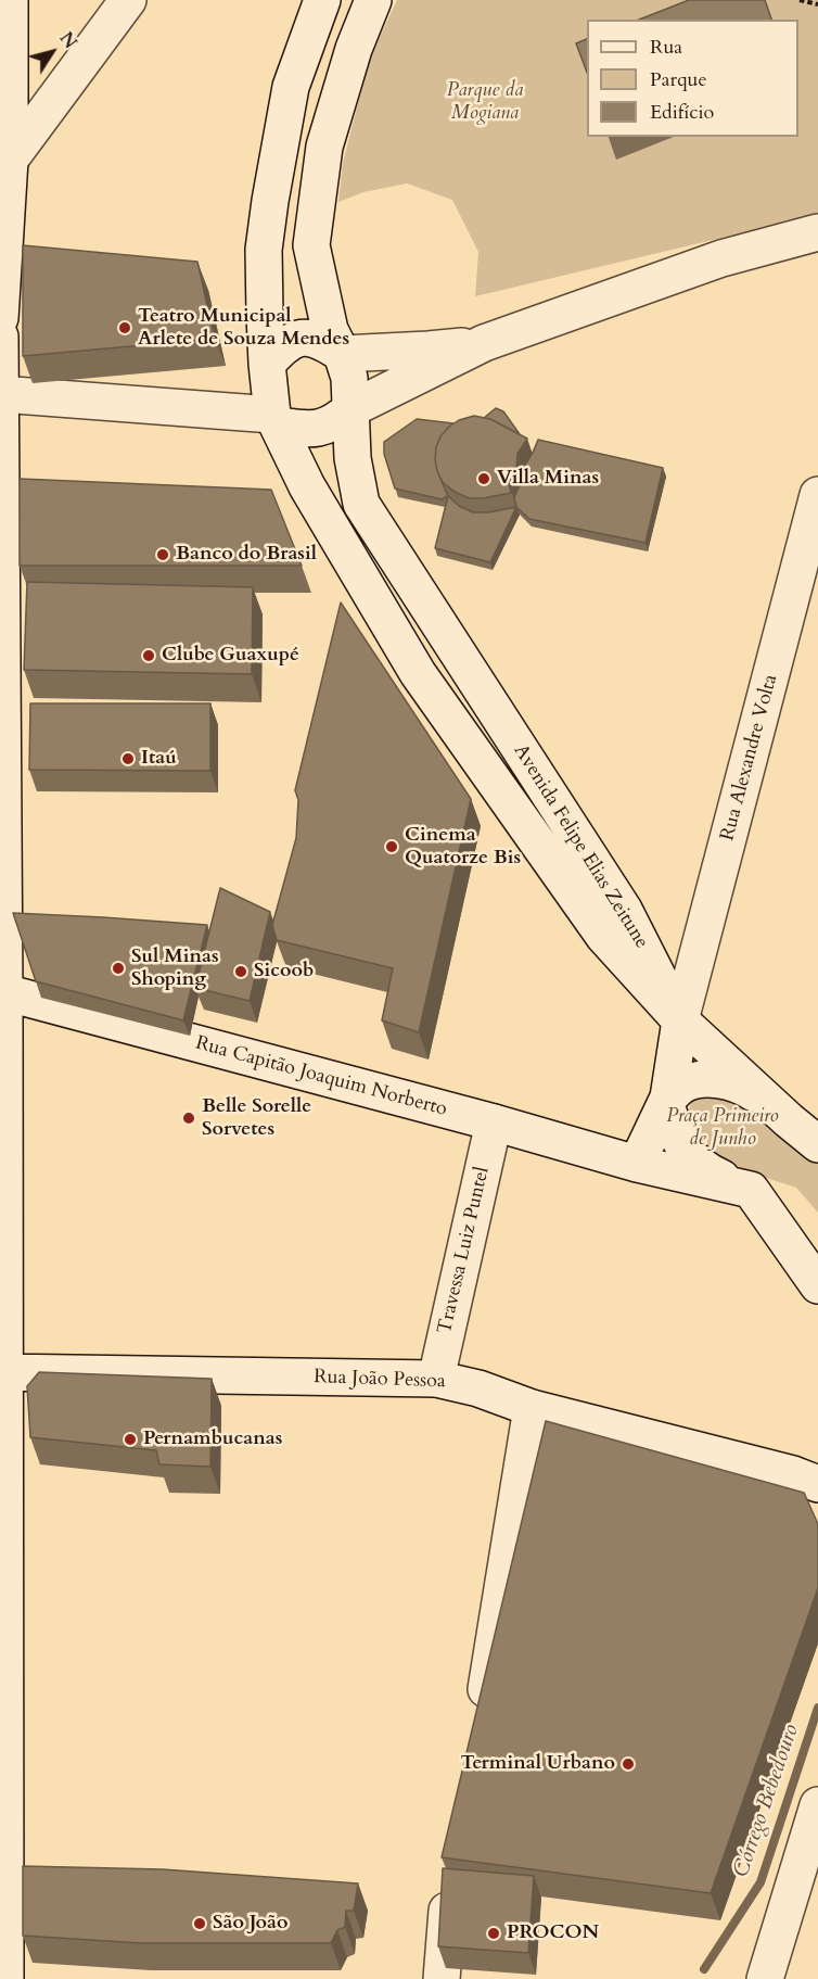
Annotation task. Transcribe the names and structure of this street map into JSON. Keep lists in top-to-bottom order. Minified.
{"streets":{"main road":["Rua Alexandre Volta","Avenida Felipe Elias Zeitune","Rua Capitão Joaquim Norberto","Travessa Luiz Puntel","Rua João Pessoa"]},"crossings":[["Rua Alexandre Volta","Avenida Felipe Elias Zeitune"],["Rua Capitão Joaquim Norberto","Travessa Luiz Puntel"],["Travessa Luiz Puntel","Rua João Pessoa"]],"water":["Córrego Bebedouro"],"parks":["Parque da Mogiana","Praça Primeiro de Junho"],"places":["Teatro Municipal Arlete de Souza Mendes","Villa Minas","Banco do Brasil","Clube Guaxupé","Itaú","Cinema Quatorze Bis","Sul Minas Shoping","Sicoob","Belle Sorelle Sorvetes","Pernambucanas","Terminal Urbano","São João","PROCON"],"legend":["Rua","Parque","Edifício"],"north":"top right"}
